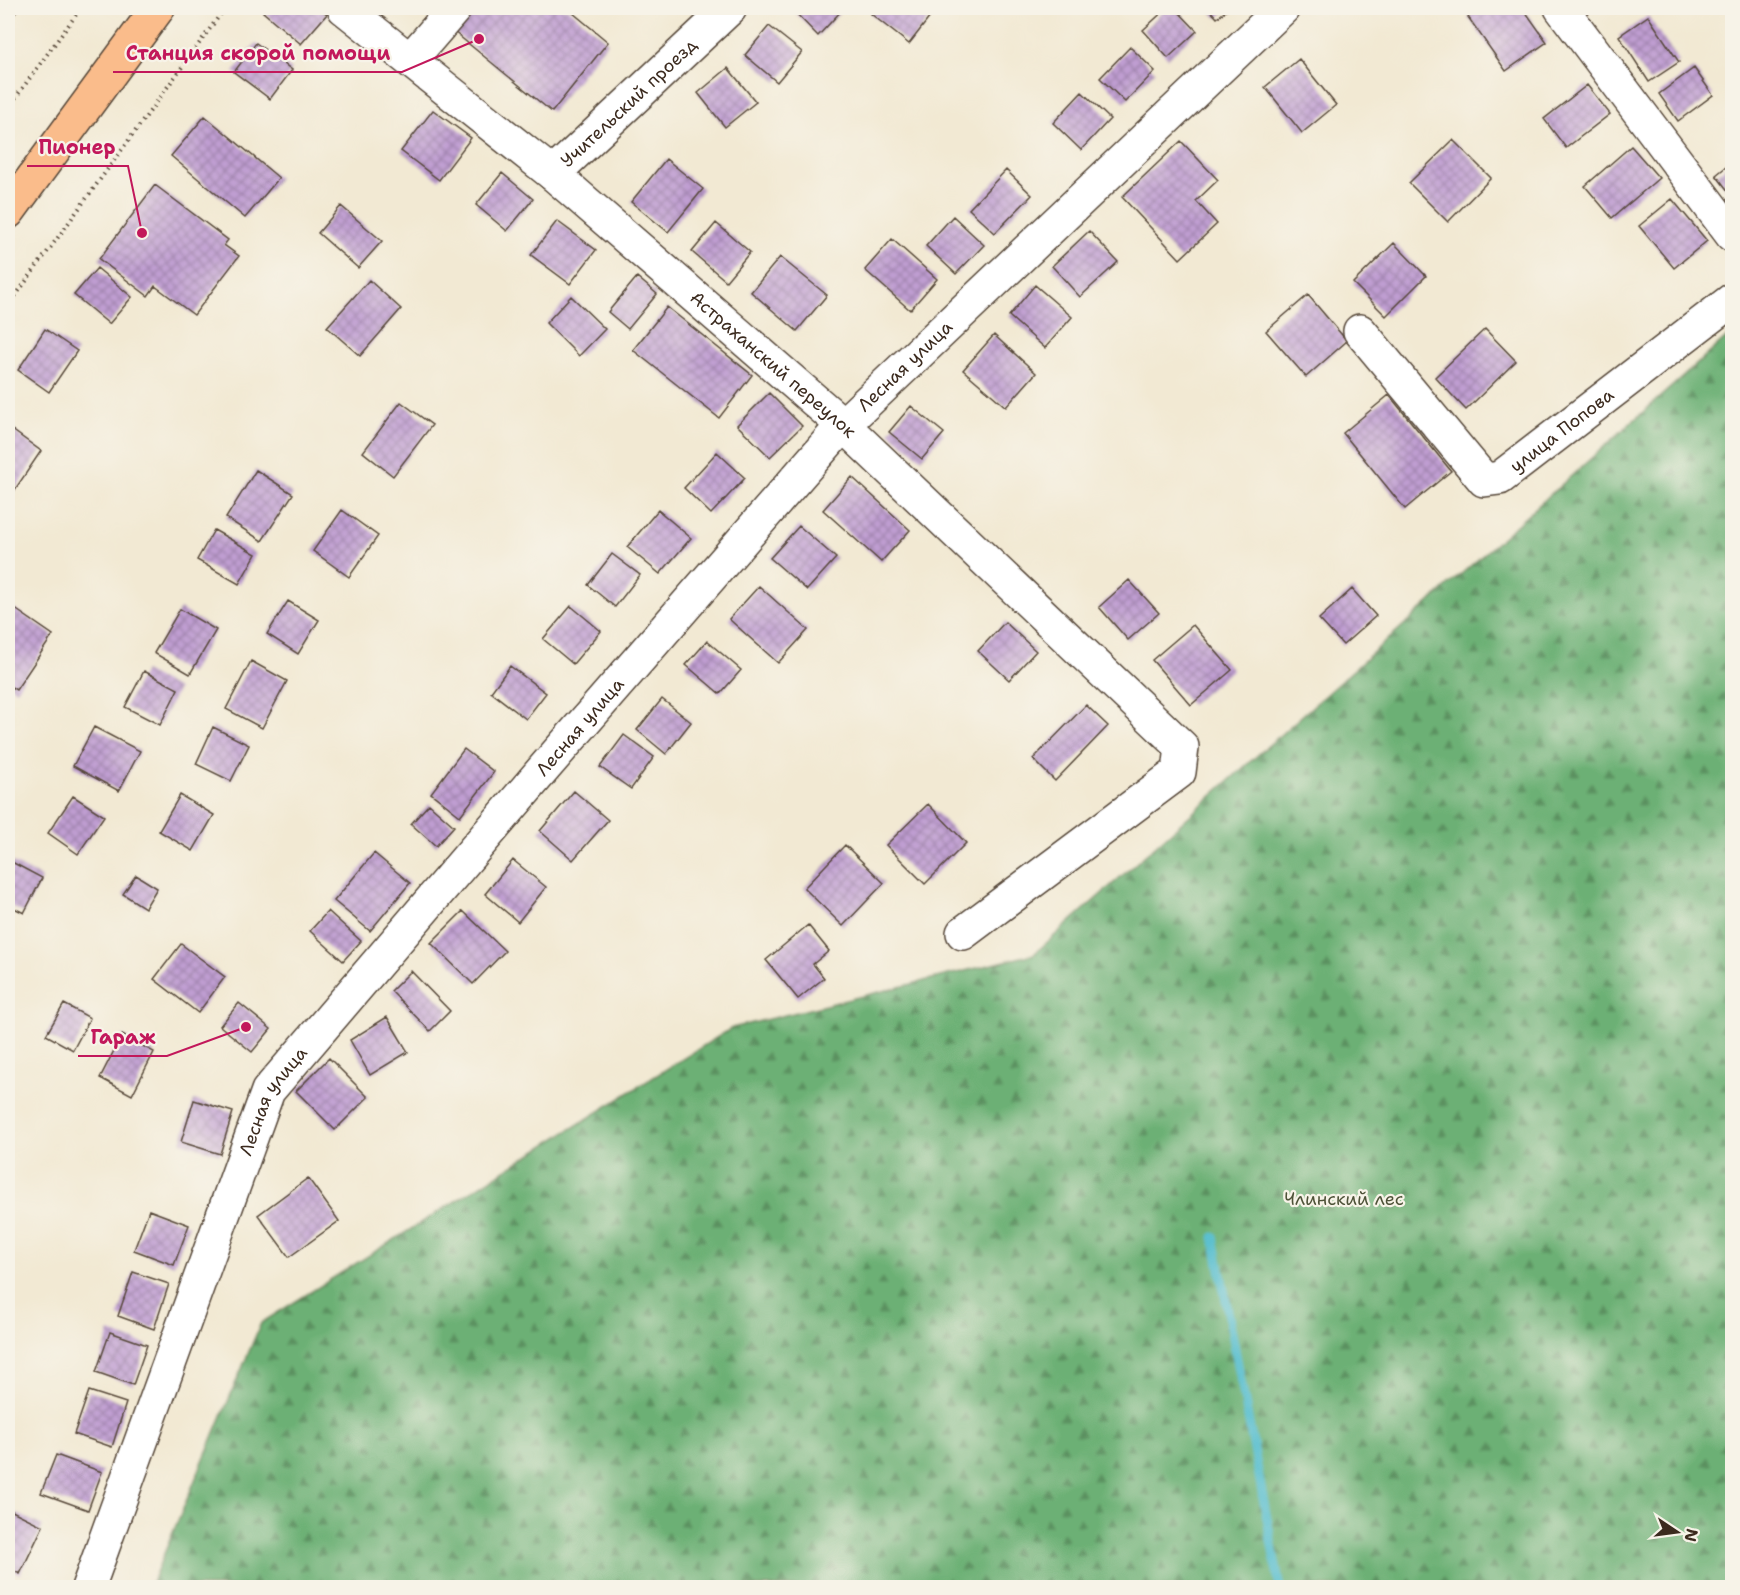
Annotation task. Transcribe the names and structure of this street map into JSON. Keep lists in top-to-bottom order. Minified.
{"streets":{"street":["Учительский проезд","Астраханский переулок","Лесная улица","улица Попова"]},"crossings":[["Учительский проезд","Астраханский переулок"],["Астраханский переулок","Лесная улица"]],"parks":["Члинский лес"],"places":["Станция скорой помощи","Пионер","Гараж"],"north":"right"}
